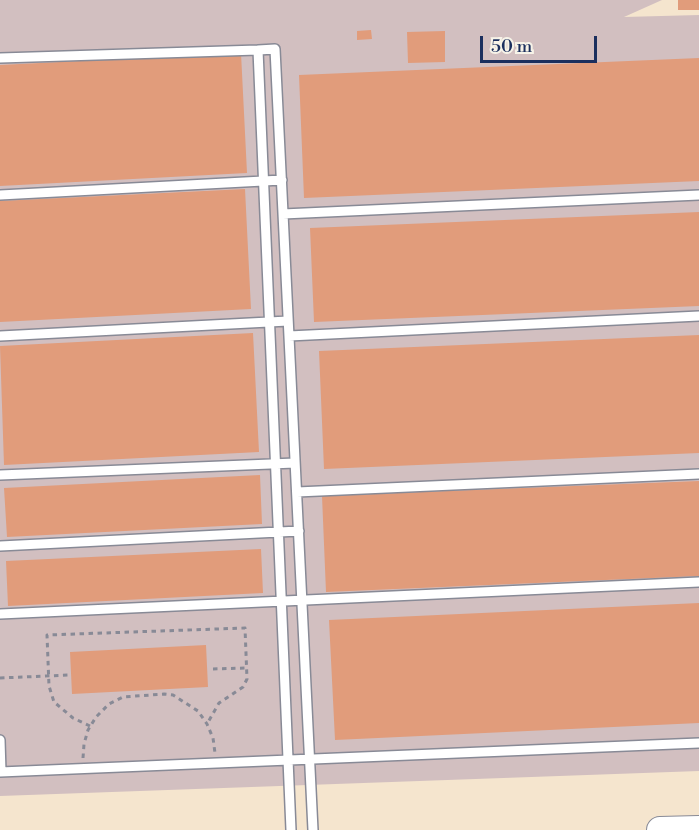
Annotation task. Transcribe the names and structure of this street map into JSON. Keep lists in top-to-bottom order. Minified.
{"scale_bar":"50 m"}
